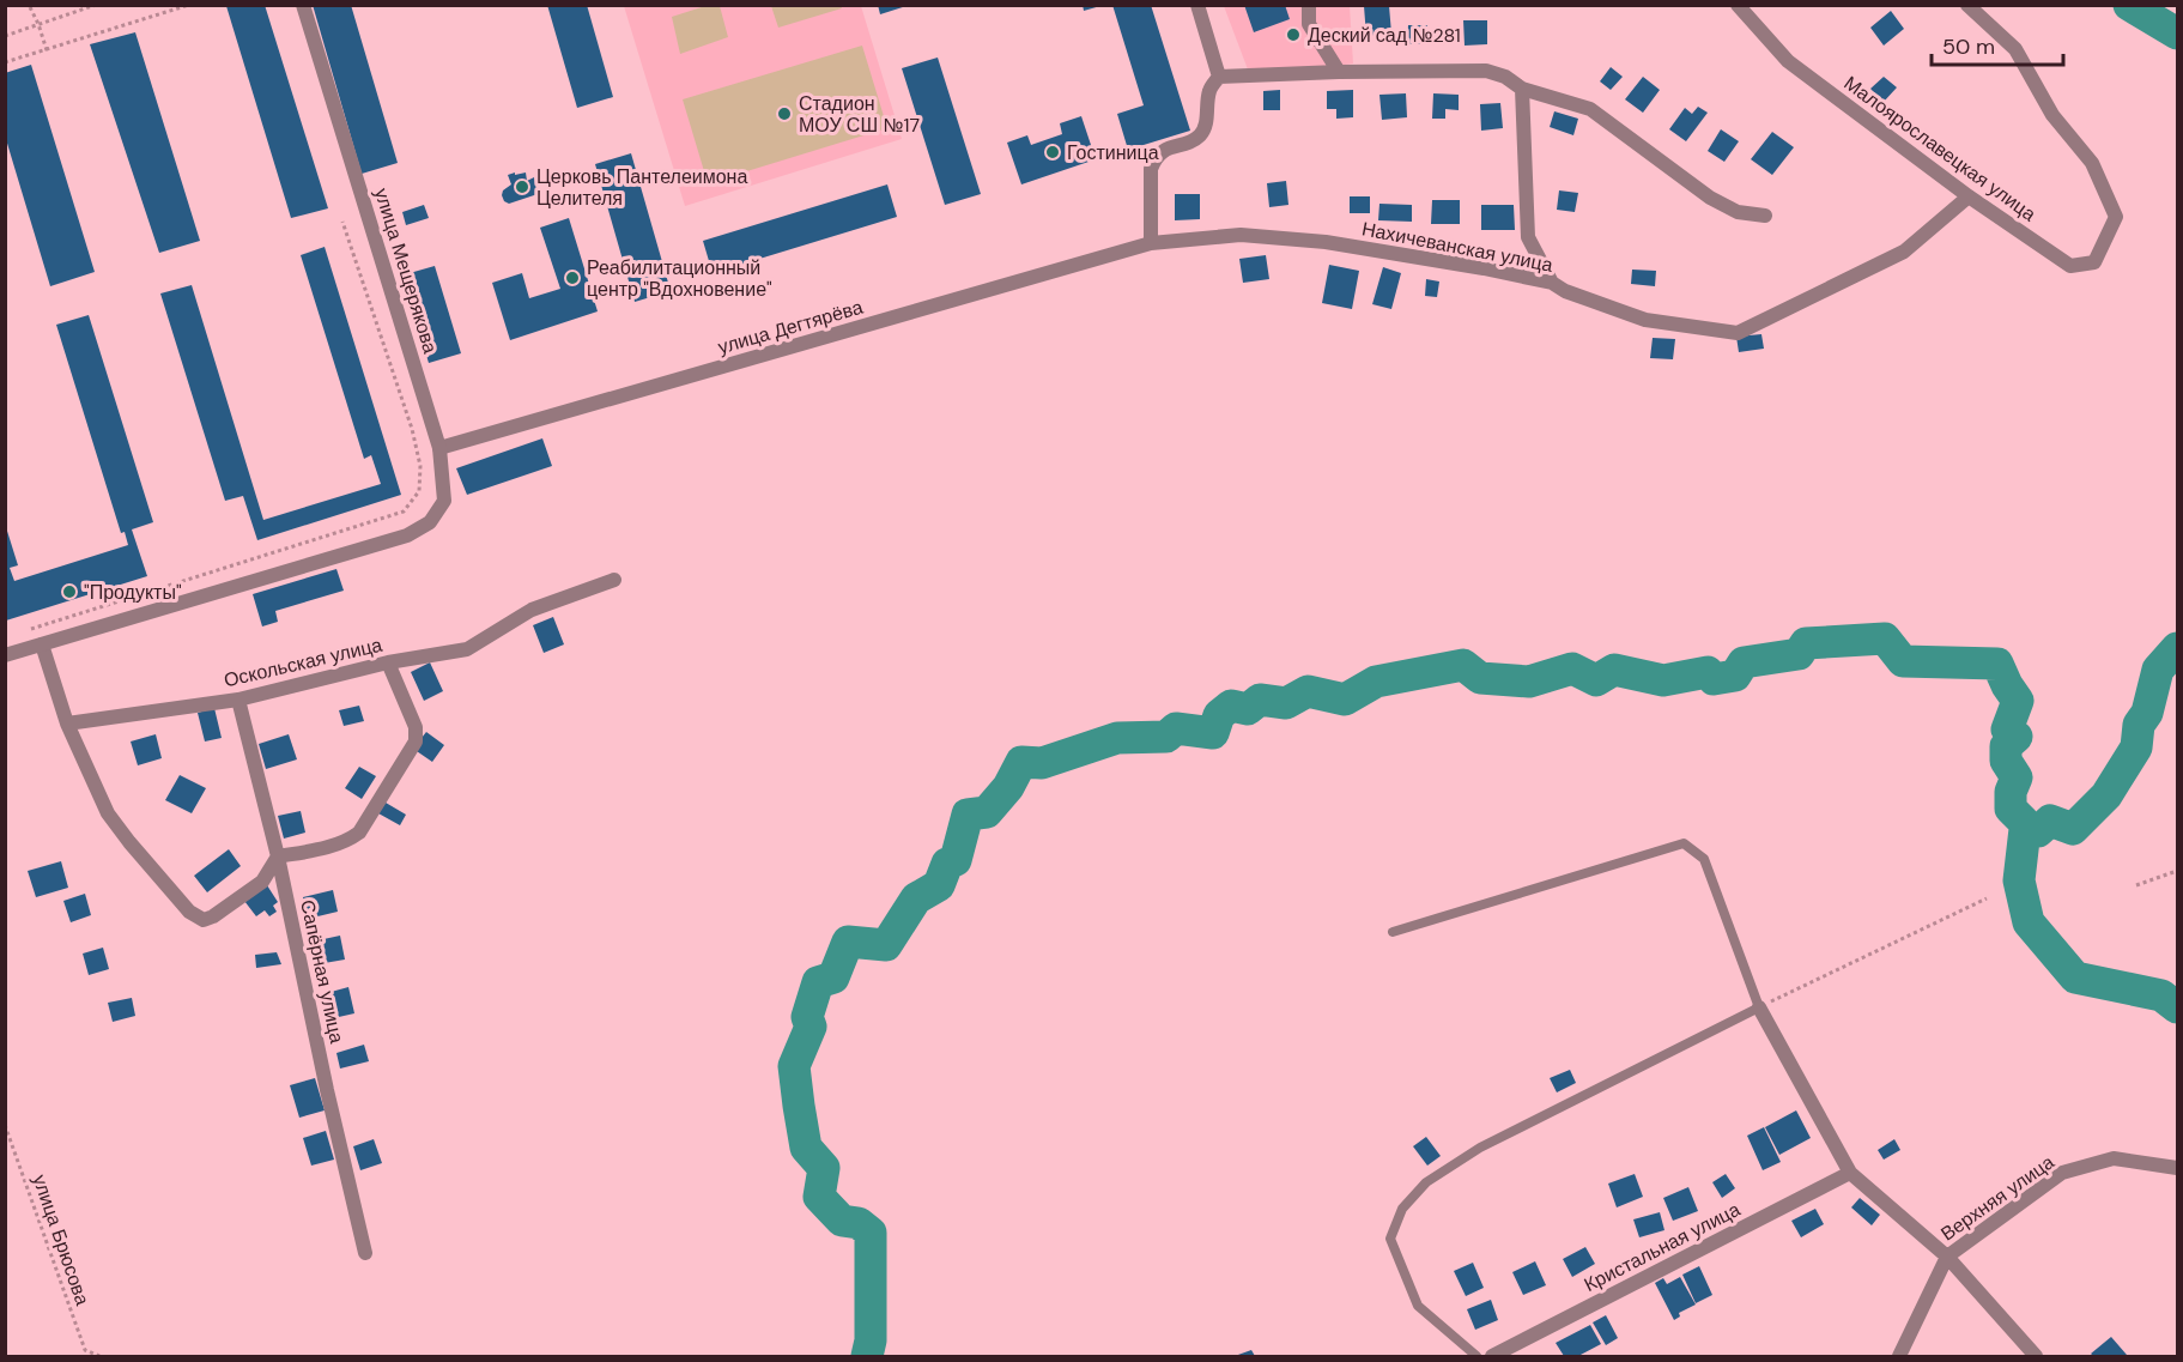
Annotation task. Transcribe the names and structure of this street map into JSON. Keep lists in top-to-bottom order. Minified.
{"streets":{"street":["Малоярославецкая улица","Нахичеванская улица","улица Мещерякова","улица Дегтярёва","Оскольская улица","Сапёрная улица","Верхняя улица","Кристальная улица"],"path":["улица Брюсова"]},"crossings":[["Малоярославецкая улица","Нахичеванская улица"],["Нахичеванская улица","улица Дегтярёва"],["улица Мещерякова","улица Дегтярёва"],["Оскольская улица","Сапёрная улица"]],"places":["Деский сад №281","Стадион МОУ СШ №17","Гостиница","Церковь Пантелеимона Целителя","Реабилитационный центр \"Вдохновение\"","\"Продукты\""],"scale_bar":"50 m"}
